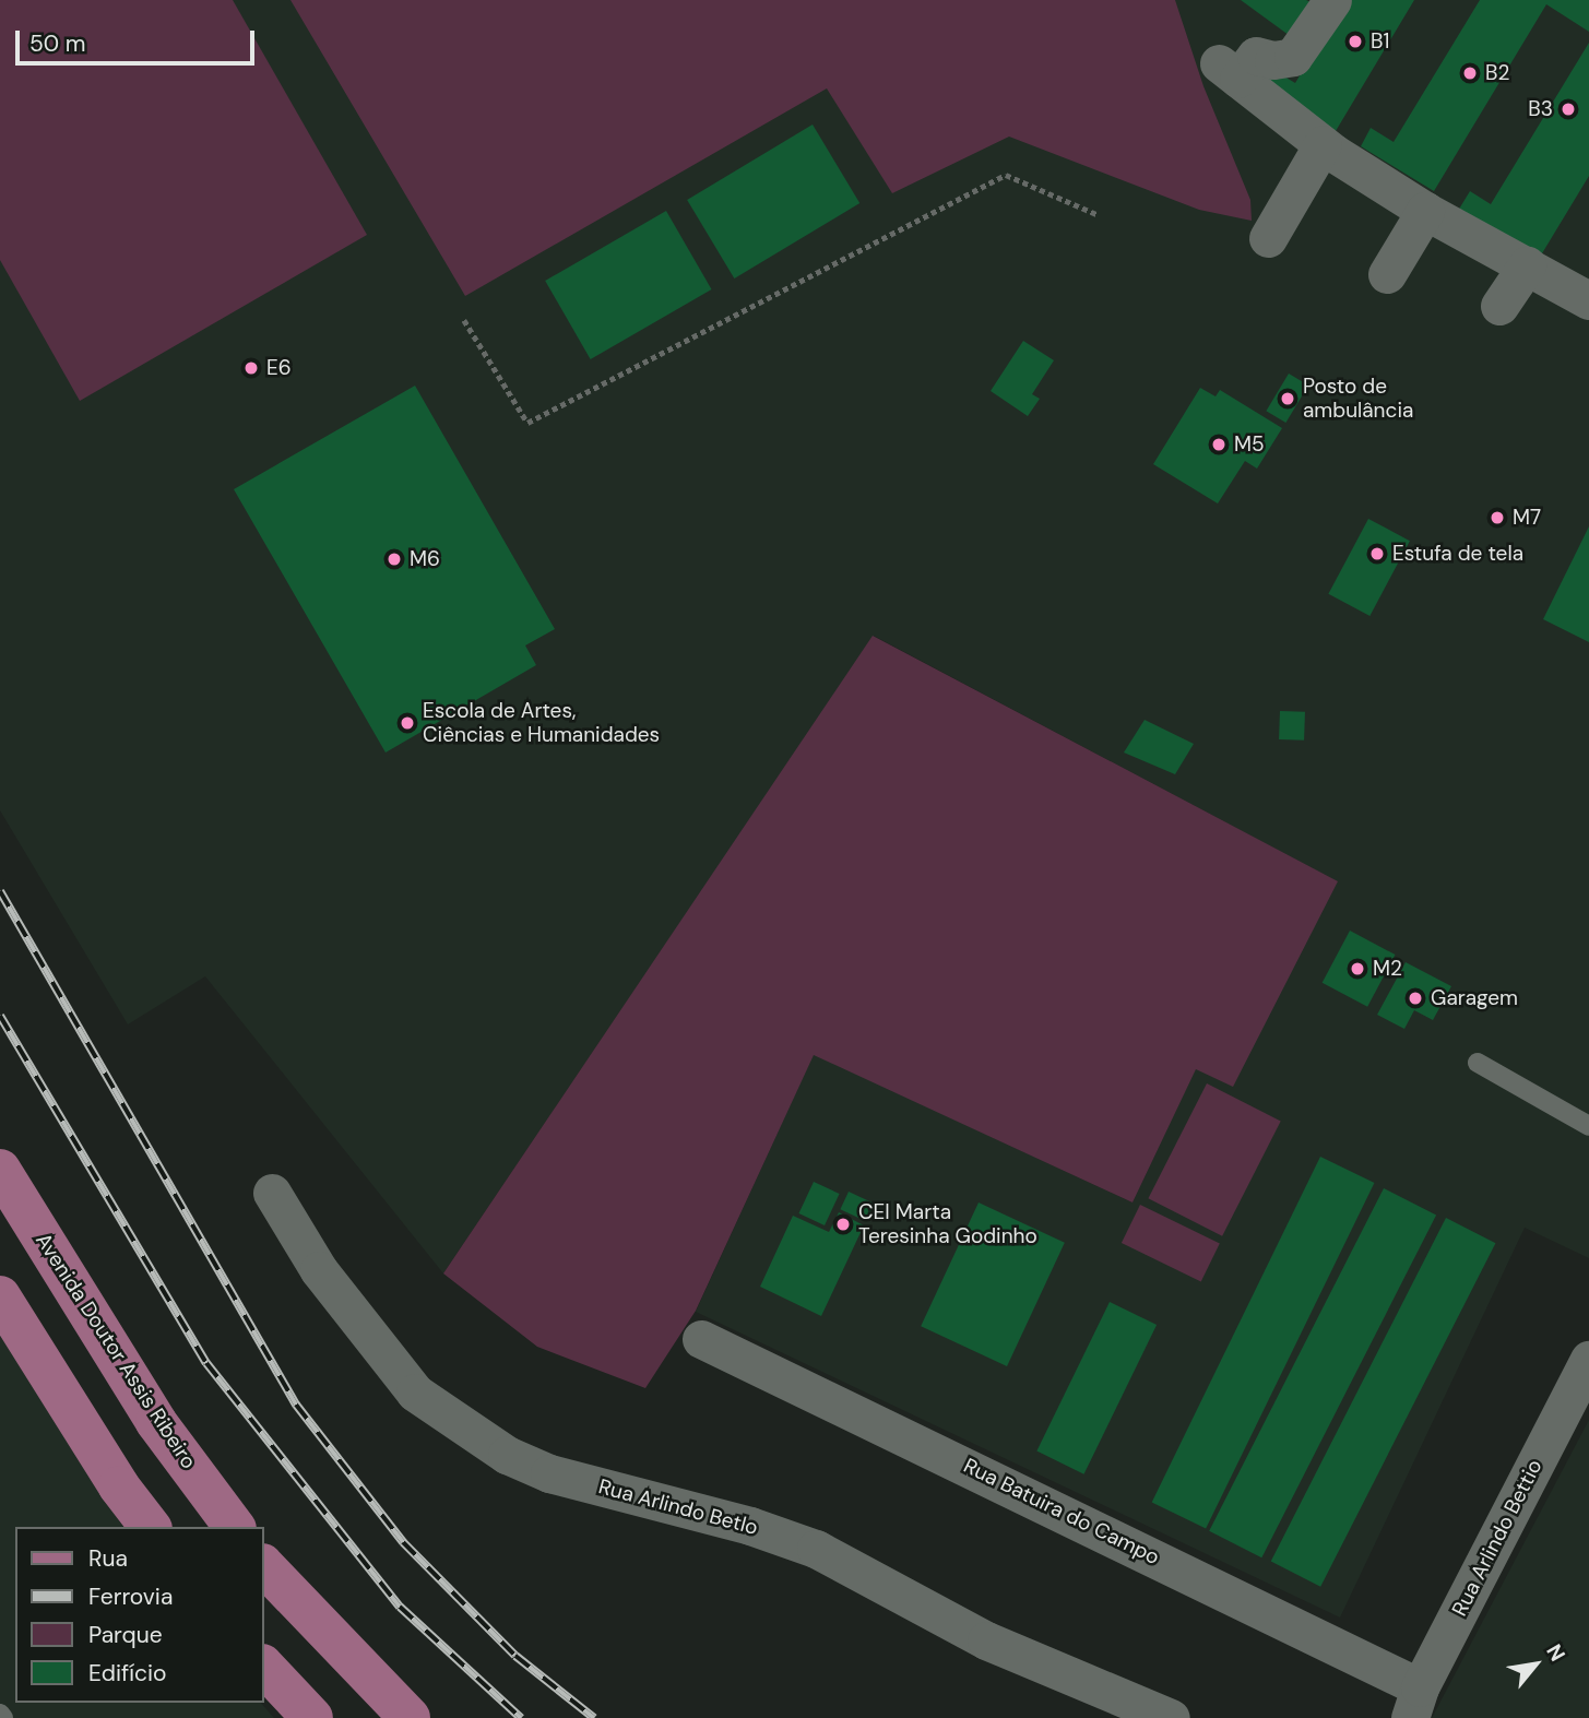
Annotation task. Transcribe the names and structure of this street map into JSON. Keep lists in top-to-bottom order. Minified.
{"streets":{"main road":["Avenida Doutor Assis Ribeiro"],"street":["Rua Arlindo Betlo","Rua Batuira do Campo","Rua Arlindo Bettio"]},"crossings":[["Rua Batuira do Campo","Rua Arlindo Bettio"]],"places":["B1","B2","B3","E6","Posto de ambulância","M5","M7","Estufa de tela","M6","Escola de Artes, Ciências e Humanidades","M2","Garagem","CEI Marta Teresinha Godinho"],"legend":["Rua","Ferrovia","Parque","Edifício"],"scale_bar":"50 m","north":"top right"}
